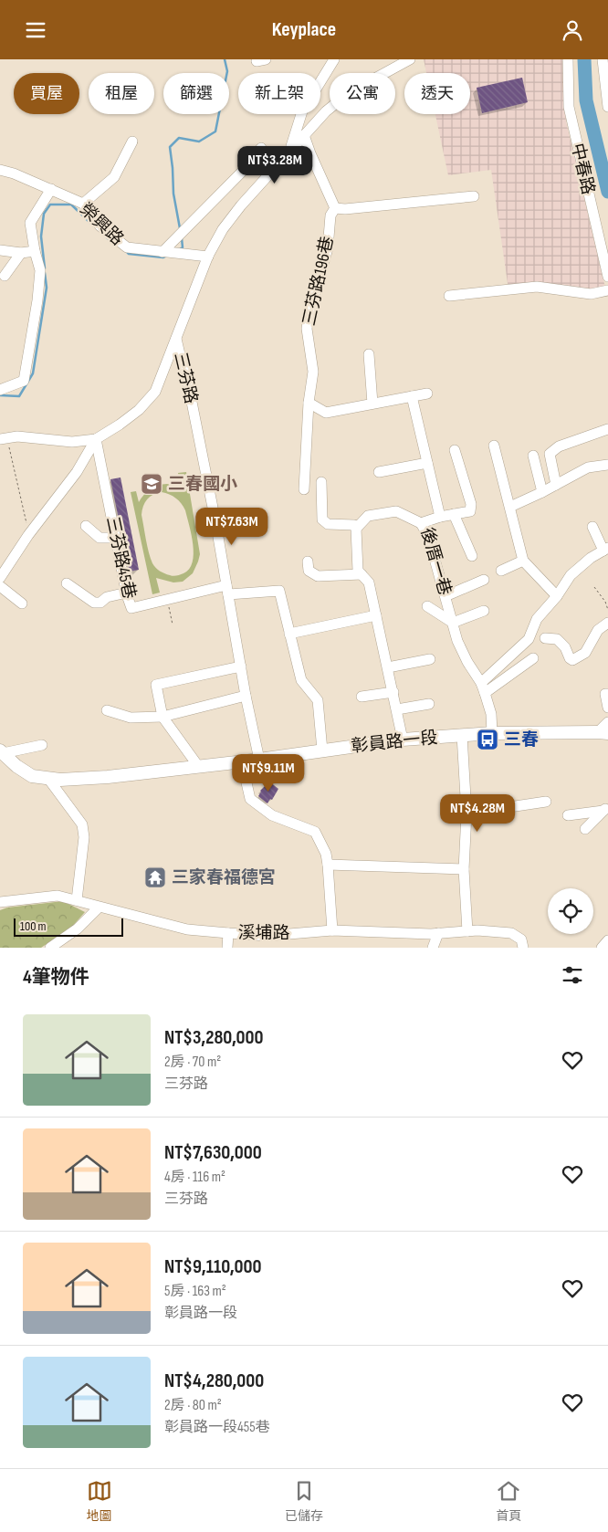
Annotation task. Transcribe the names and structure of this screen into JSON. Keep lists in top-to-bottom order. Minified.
{"streets":{"main road":["彰員路一段"],"street":["中春路","榮興路","三芬路196巷","三芬路","三芬路45巷","後厝一巷","溪埔路"]},"crossings":[["榮興路","三芬路"],["三芬路","三芬路45巷"],["三芬路","彰員路一段"],["後厝一巷","彰員路一段"]],"places":{"school or university":["三春國小"],"bus stop":["三春"],"temple":["三家春福德宮"]},"scale_bar":"100 m","page":{"header":"Keyplace","chip":["買屋","租屋","篩選","新上架","公寓","透天"],"price":["NT$3.28M","NT$7.63M","NT$9.11M","NT$4.28M"],"scale":"100 m","heading":"4筆物件","list":[{"name":"NT$3,280,000","note":"2房 · 70 m² · 三芬路"},{"name":"NT$7,630,000","note":"4房 · 116 m² · 三芬路"},{"name":"NT$9,110,000","note":"5房 · 163 m² · 彰員路一段"},{"name":"NT$4,280,000","note":"2房 · 80 m² · 彰員路一段455巷"}],"tabs":["地圖","已儲存","首頁"]}}
